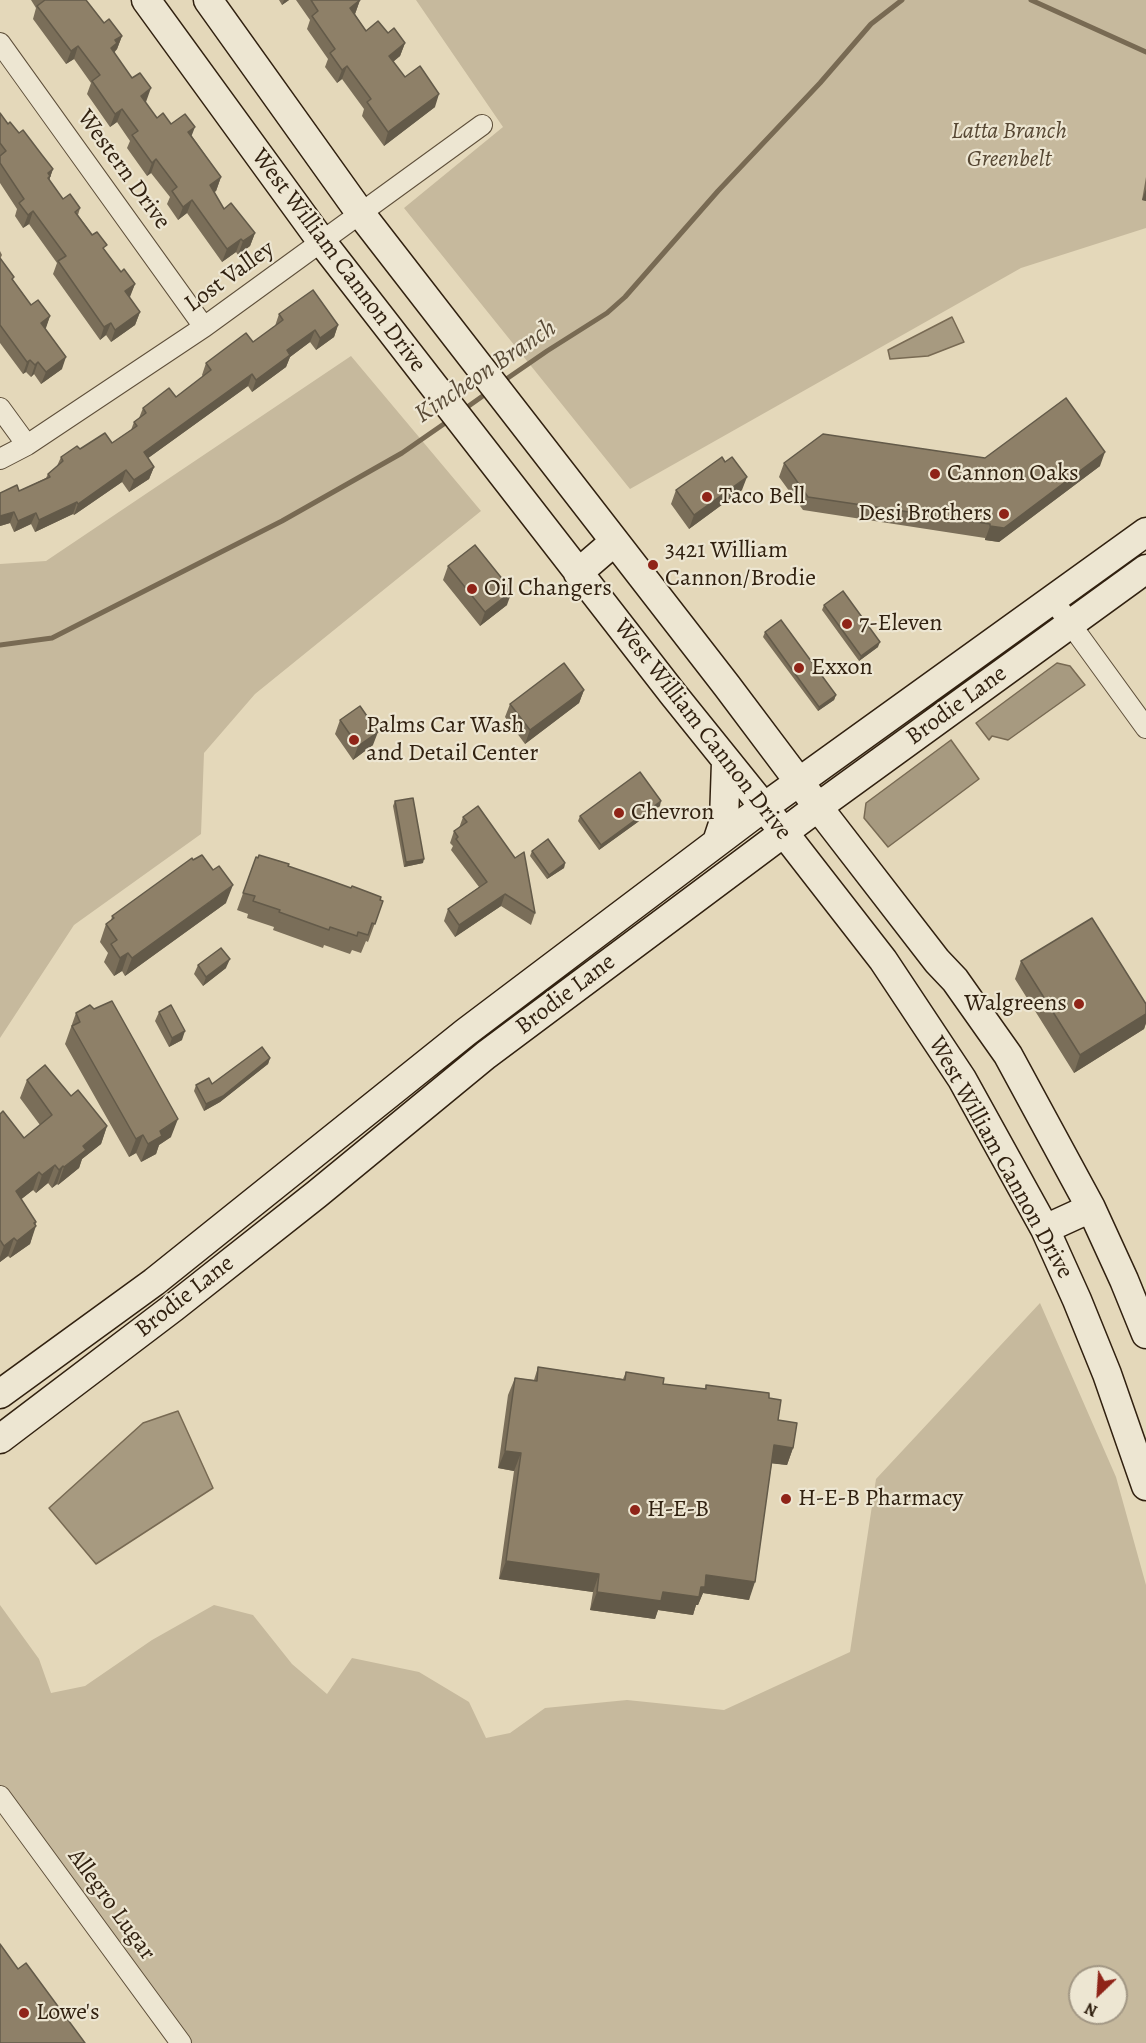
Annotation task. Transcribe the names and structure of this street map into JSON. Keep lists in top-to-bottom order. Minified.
{"streets":{"main road":["West William Cannon Drive","Brodie Lane"],"street":["Western Drive","Lost Valley","Allegro Lugar"]},"crossings":[["Western Drive","Lost Valley"],["West William Cannon Drive","Lost Valley"],["West William Cannon Drive","Brodie Lane"]],"water":["Kincheon Branch"],"parks":["Latta Branch Greenbelt"],"places":["Cannon Oaks","Taco Bell","Desi Brothers","3421 William Cannon/Brodie","Oil Changers","7-Eleven","Exxon","Palms Car Wash and Detail Center","Chevron","Walgreens","H-E-B Pharmacy","H-E-B","Lowe's"],"north":"bottom left"}
